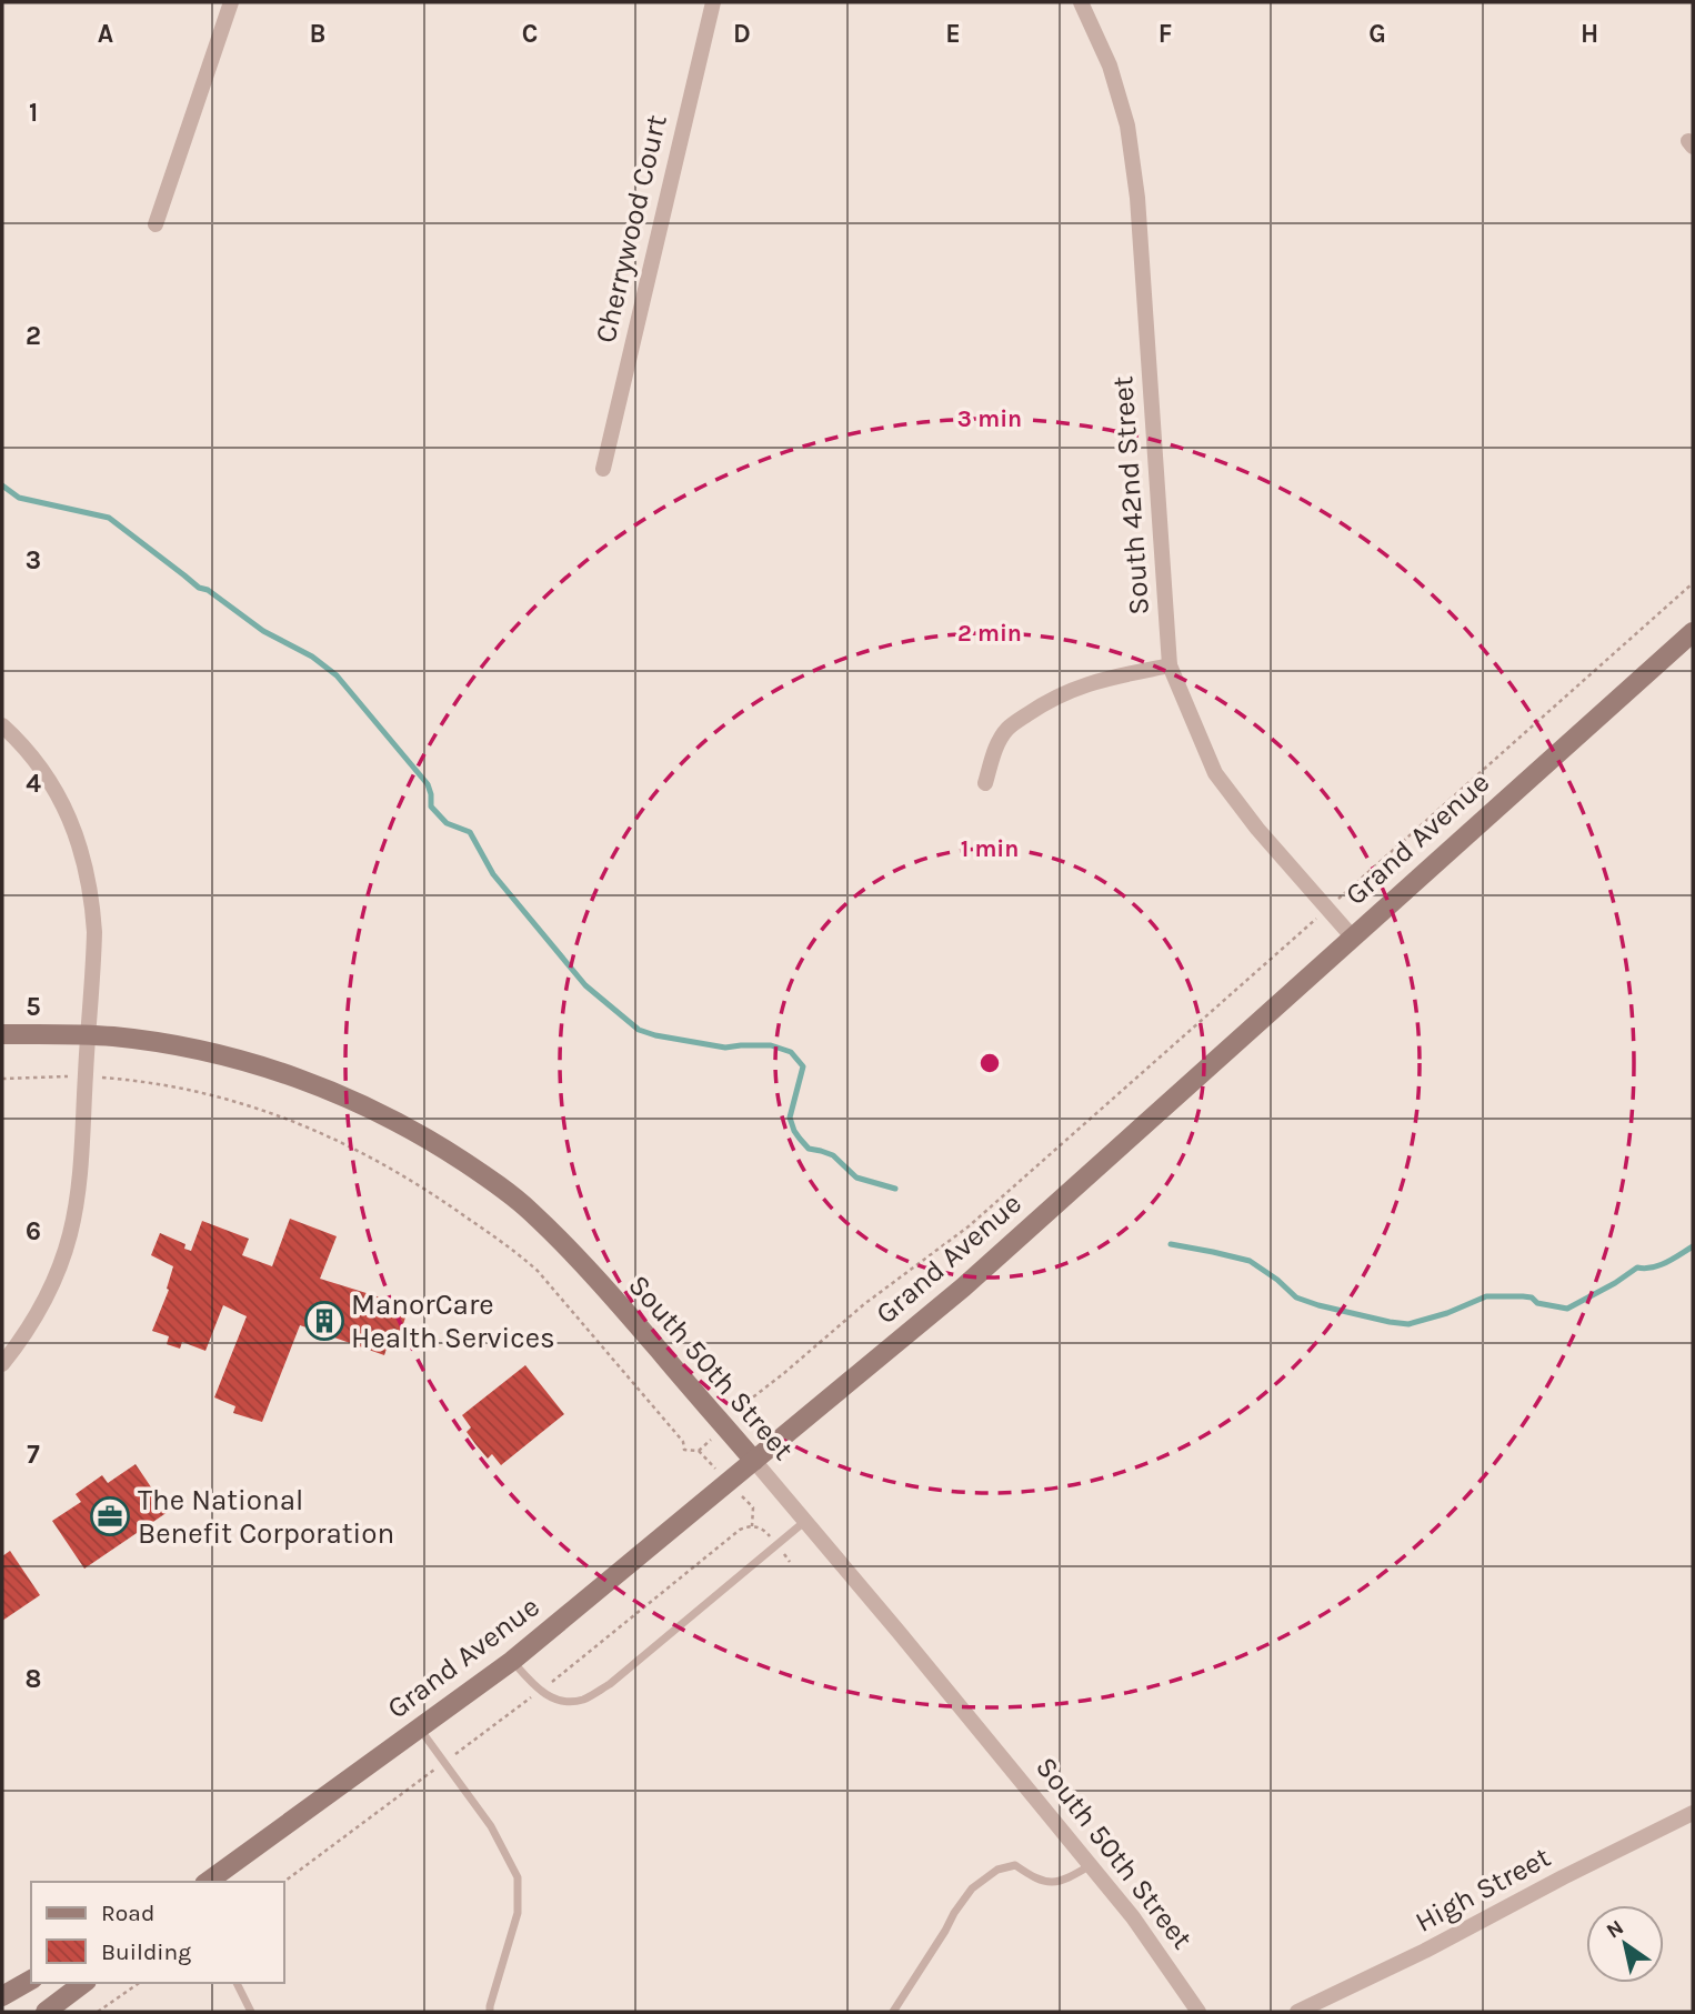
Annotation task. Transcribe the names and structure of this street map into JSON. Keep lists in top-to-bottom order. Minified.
{"streets":{"main road":["Grand Avenue","South 50th Street"],"street":["Cherrywood Court","South 42nd Street","High Street"]},"crossings":[["South 42nd Street","Grand Avenue"],["Grand Avenue","South 50th Street"]],"places":{"building":["ManorCare Health Services"],"office":["The National Benefit Corporation"]},"legend":["Road","Building"],"north":"top left","grid":{"columns":["A","B","C","D","E","F","G","H"],"rows":["1","2","3","4","5","6","7","8"]},"rings":["3 min","2 min","1 min"]}
